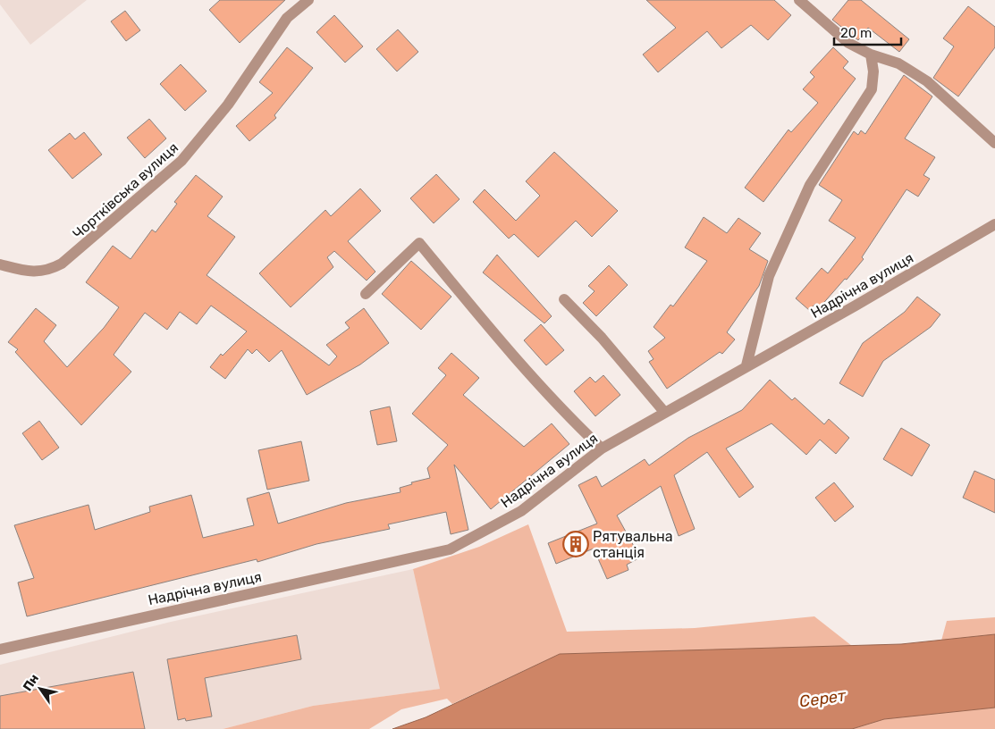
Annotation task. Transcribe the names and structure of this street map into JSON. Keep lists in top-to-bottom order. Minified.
{"streets":{"street":["Чортківська вулиця","Надрічна вулиця"]},"water":["Серет"],"places":{"building":["Рятувальна станція"]},"scale_bar":"20 m","north":"top left"}
